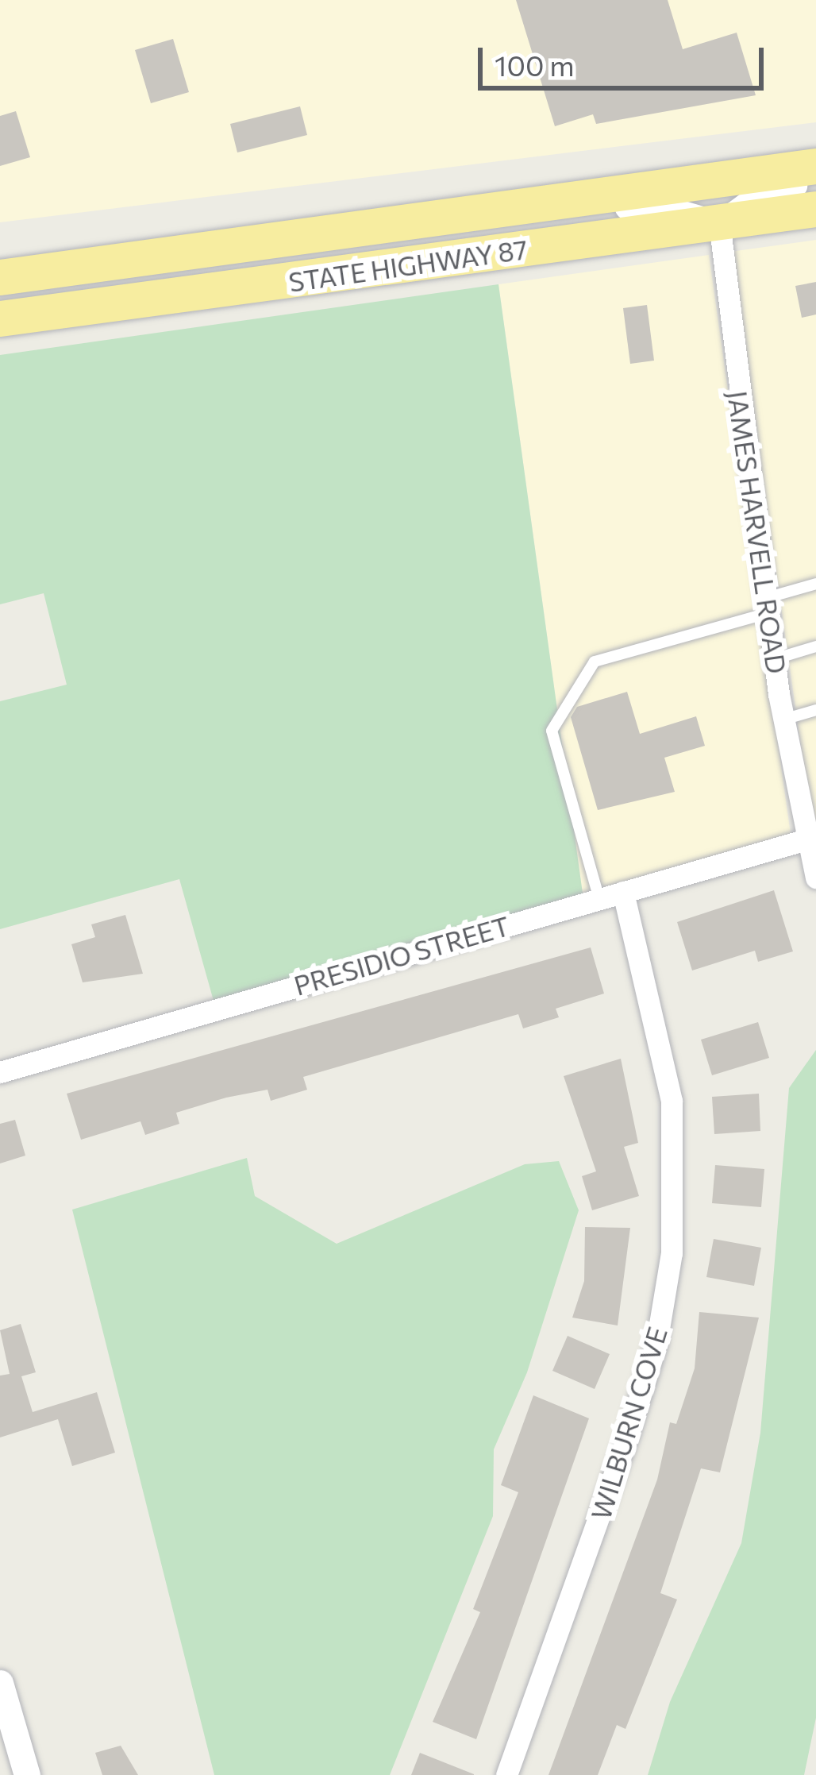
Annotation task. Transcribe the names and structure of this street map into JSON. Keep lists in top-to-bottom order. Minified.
{"streets":{"highway":["STATE HIGHWAY 87"],"street":["JAMES HARVELL ROAD","PRESIDIO STREET","WILBURN COVE"]},"crossings":[["STATE HIGHWAY 87","JAMES HARVELL ROAD"],["JAMES HARVELL ROAD","PRESIDIO STREET"],["PRESIDIO STREET","WILBURN COVE"]],"scale_bar":"100 m"}
